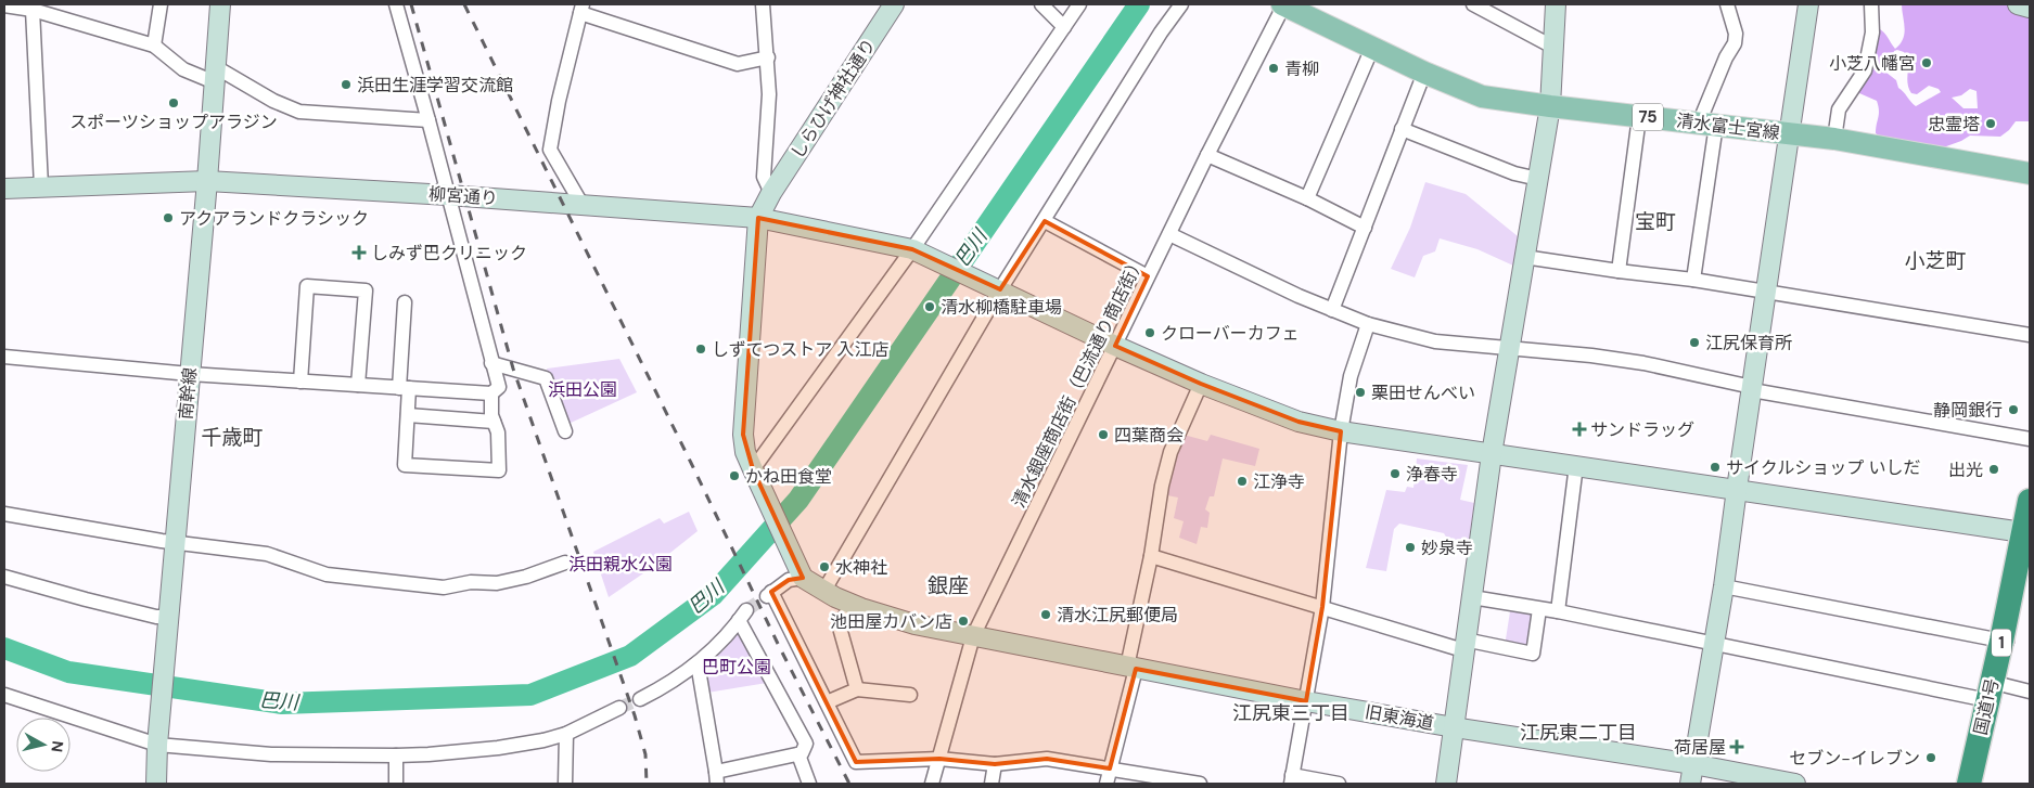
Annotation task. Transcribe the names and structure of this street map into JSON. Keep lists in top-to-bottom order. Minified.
{"streets":{"highway":["1","国道1号"],"main road":["75","清水富士宮線"],"street":["しらひげ神社通り","柳宮通り","清水銀座商店街（巴流通り商店街）","南幹線","旧東海道"]},"crossings":[["しらひげ神社通り","柳宮通り"],["清水富士宮線","清水銀座商店街（巴流通り商店街）"],["柳宮通り","清水銀座商店街（巴流通り商店街）"],["柳宮通り","南幹線"],["柳宮通り","国道1号"],["清水銀座商店街（巴流通り商店街）","旧東海道"]],"districts":["宝町","小芝町","千歳町","銀座","江尻東三丁目","江尻東二丁目"],"water":["巴川"],"parks":["浜田公園","浜田親水公園","巴町公園"],"places":{"other":["小芝八幡宮","青柳","浜田生涯学習交流館","スポーツショップアラジン","忠霊塔","アクアランドクラシック","清水柳橋駐車場","クローバーカフェ","江尻保育所","しずてつストア 入江店","栗田せんべい","静岡銀行","四葉商会","サイクルショップ いしだ","出光","浄春寺","かね田食堂","江浄寺","妙泉寺","水神社","清水江尻郵便局","池田屋カバン店","セブン-イレブン"],"health":["しみず巴クリニック","サンドラッグ","荷居屋"]},"north":"right"}
